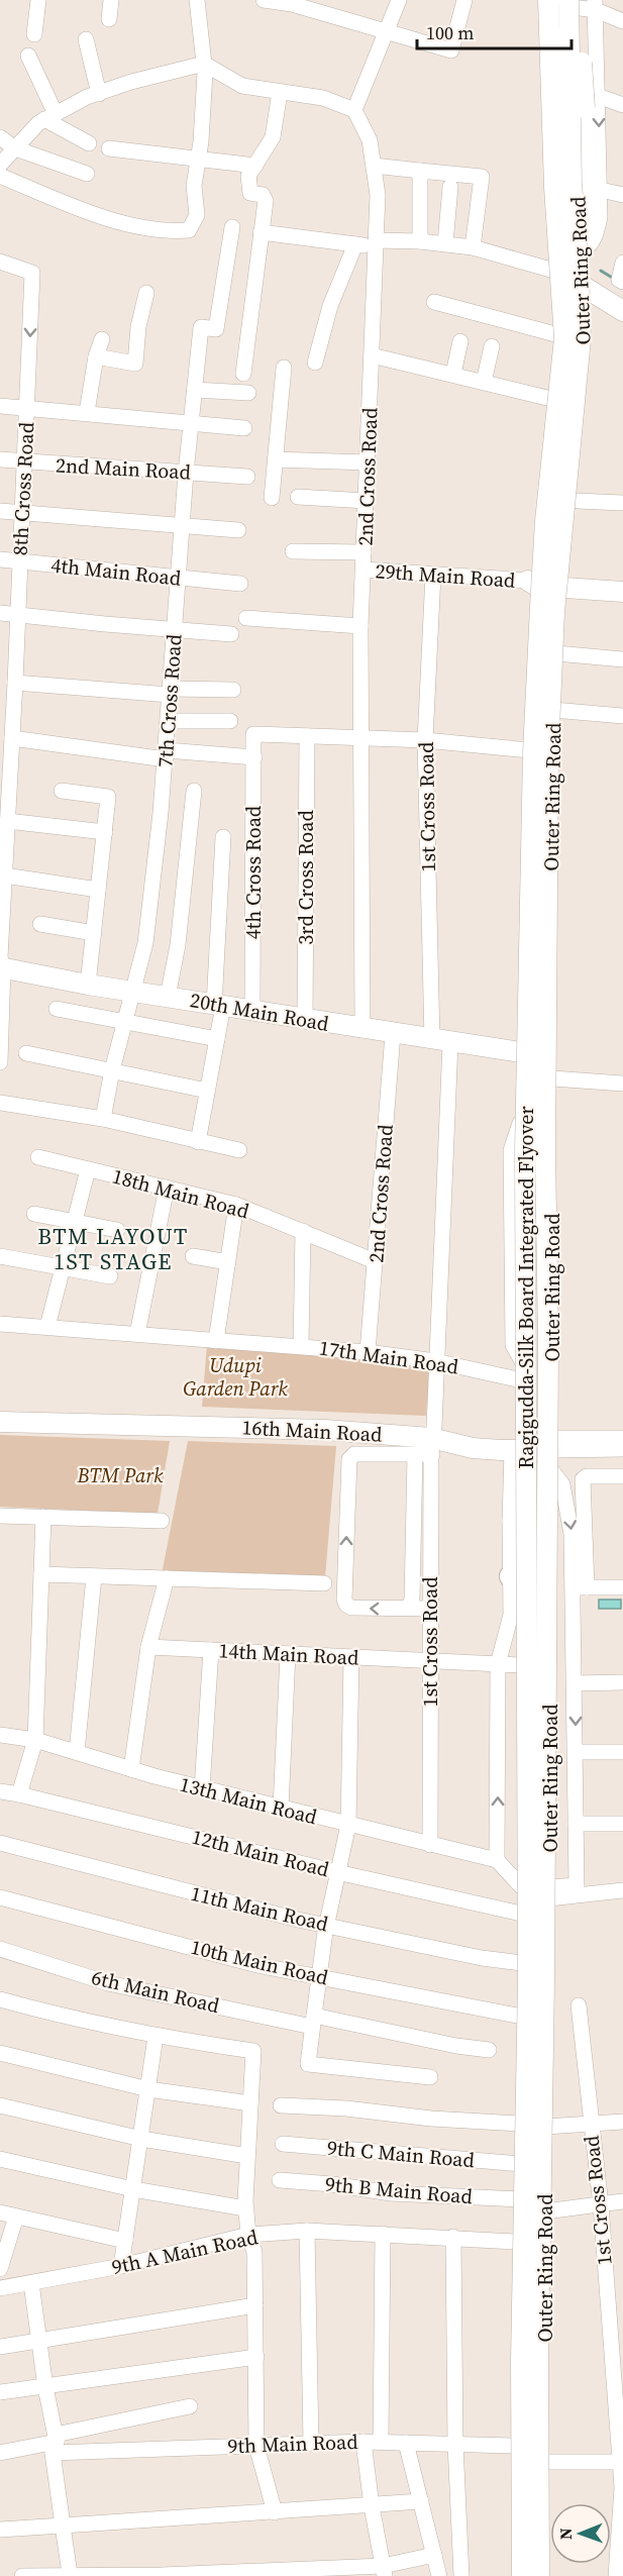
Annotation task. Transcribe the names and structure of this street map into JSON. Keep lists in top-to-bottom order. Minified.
{"streets":{"highway":["Outer Ring Road"],"main road":["29th Main Road","20th Main Road","Ragigudda-Silk Board Integrated Flyover","16th Main Road"],"street":["2nd Main Road","2nd Cross Road","8th Cross Road","4th Main Road","7th Cross Road","1st Cross Road","4th Cross Road","3rd Cross Road","18th Main Road","17th Main Road","14th Main Road","13th Main Road","12th Main Road","11th Main Road","10th Main Road","6th Main Road","9th C Main Road","9th B Main Road","9th A Main Road","9th Main Road"]},"crossings":[["Outer Ring Road","29th Main Road"],["Outer Ring Road","20th Main Road"],["Outer Ring Road","Ragigudda-Silk Board Integrated Flyover"],["Outer Ring Road","17th Main Road"],["Outer Ring Road","16th Main Road"],["Outer Ring Road","12th Main Road"],["Outer Ring Road","11th Main Road"],["Outer Ring Road","10th Main Road"],["Outer Ring Road","9th C Main Road"],["Outer Ring Road","9th B Main Road"],["Outer Ring Road","9th A Main Road"],["Outer Ring Road","9th Main Road"],["2nd Main Road","8th Cross Road"],["2nd Main Road","7th Cross Road"],["2nd Cross Road","29th Main Road"],["2nd Cross Road","20th Main Road"],["2nd Cross Road","18th Main Road"],["2nd Cross Road","17th Main Road"],["8th Cross Road","4th Main Road"],["8th Cross Road","20th Main Road"],["4th Main Road","7th Cross Road"],["29th Main Road","1st Cross Road"],["7th Cross Road","20th Main Road"],["1st Cross Road","20th Main Road"],["1st Cross Road","17th Main Road"],["1st Cross Road","16th Main Road"],["1st Cross Road","14th Main Road"],["1st Cross Road","13th Main Road"],["4th Cross Road","3rd Cross Road"],["4th Cross Road","20th Main Road"],["3rd Cross Road","20th Main Road"]],"districts":["BTM LAYOUT 1ST STAGE"],"parks":["Udupi Garden Park","BTM Park"],"scale_bar":"100 m","north":"left"}
